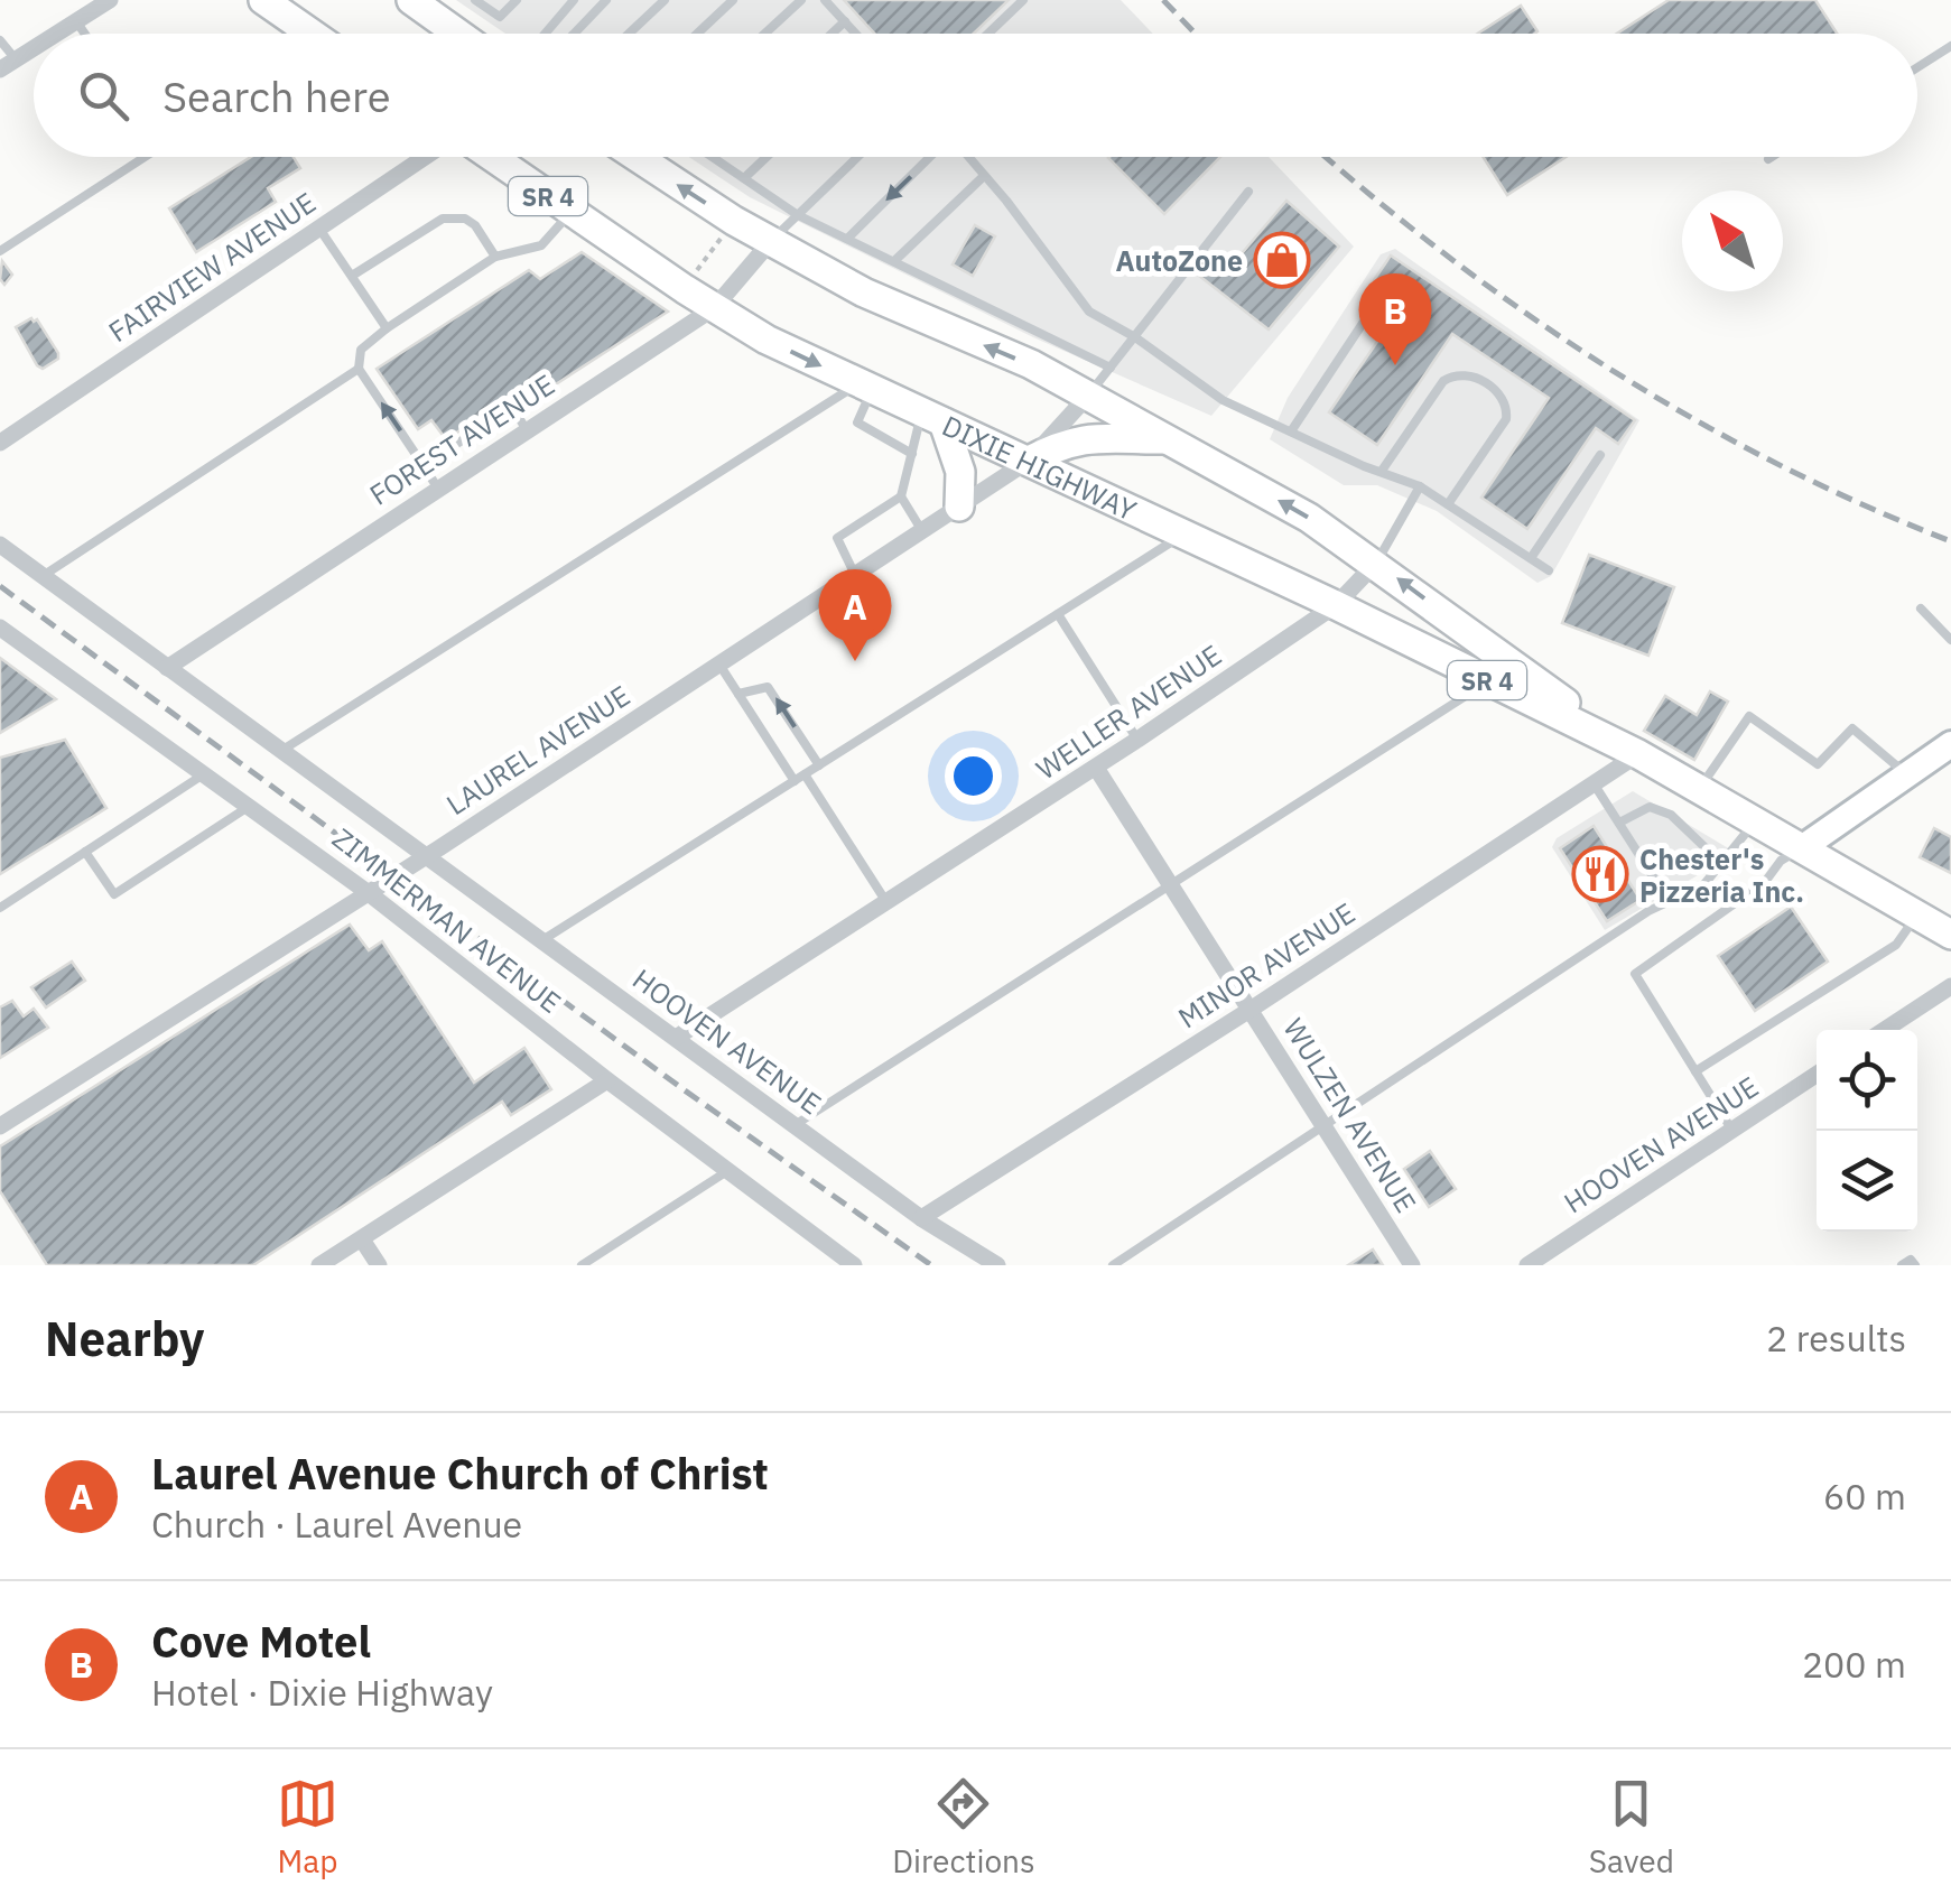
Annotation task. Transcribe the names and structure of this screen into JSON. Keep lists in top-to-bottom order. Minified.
{"streets":{"main road":["SR 4","DIXIE HIGHWAY"],"street":["FAIRVIEW AVENUE","FOREST AVENUE","WELLER AVENUE","LAUREL AVENUE","ZIMMERMAN AVENUE","MINOR AVENUE","HOOVEN AVENUE","WULZEN AVENUE"]},"crossings":[["FOREST AVENUE","DIXIE HIGHWAY"],["FOREST AVENUE","ZIMMERMAN AVENUE"],["DIXIE HIGHWAY","WELLER AVENUE"],["DIXIE HIGHWAY","LAUREL AVENUE"],["DIXIE HIGHWAY","MINOR AVENUE"],["WELLER AVENUE","HOOVEN AVENUE"],["WELLER AVENUE","WULZEN AVENUE"],["LAUREL AVENUE","ZIMMERMAN AVENUE"],["LAUREL AVENUE","HOOVEN AVENUE"],["ZIMMERMAN AVENUE","HOOVEN AVENUE"],["MINOR AVENUE","HOOVEN AVENUE"],["MINOR AVENUE","WULZEN AVENUE"]],"places":{"shop":["AutoZone"],"restaurant":["Chester's Pizzeria Inc."]},"north":"top left","page":{"search":"Search here","pins":["B","A"],"heading":["Nearby","2 results"],"list":[{"mark":"A","name":"Laurel Avenue Church of Christ","note":"Church · Laurel Avenue","value":"60 m"},{"mark":"B","name":"Cove Motel","note":"Hotel · Dixie Highway","value":"200 m"}],"nav":["Map","Directions","Saved"]}}
